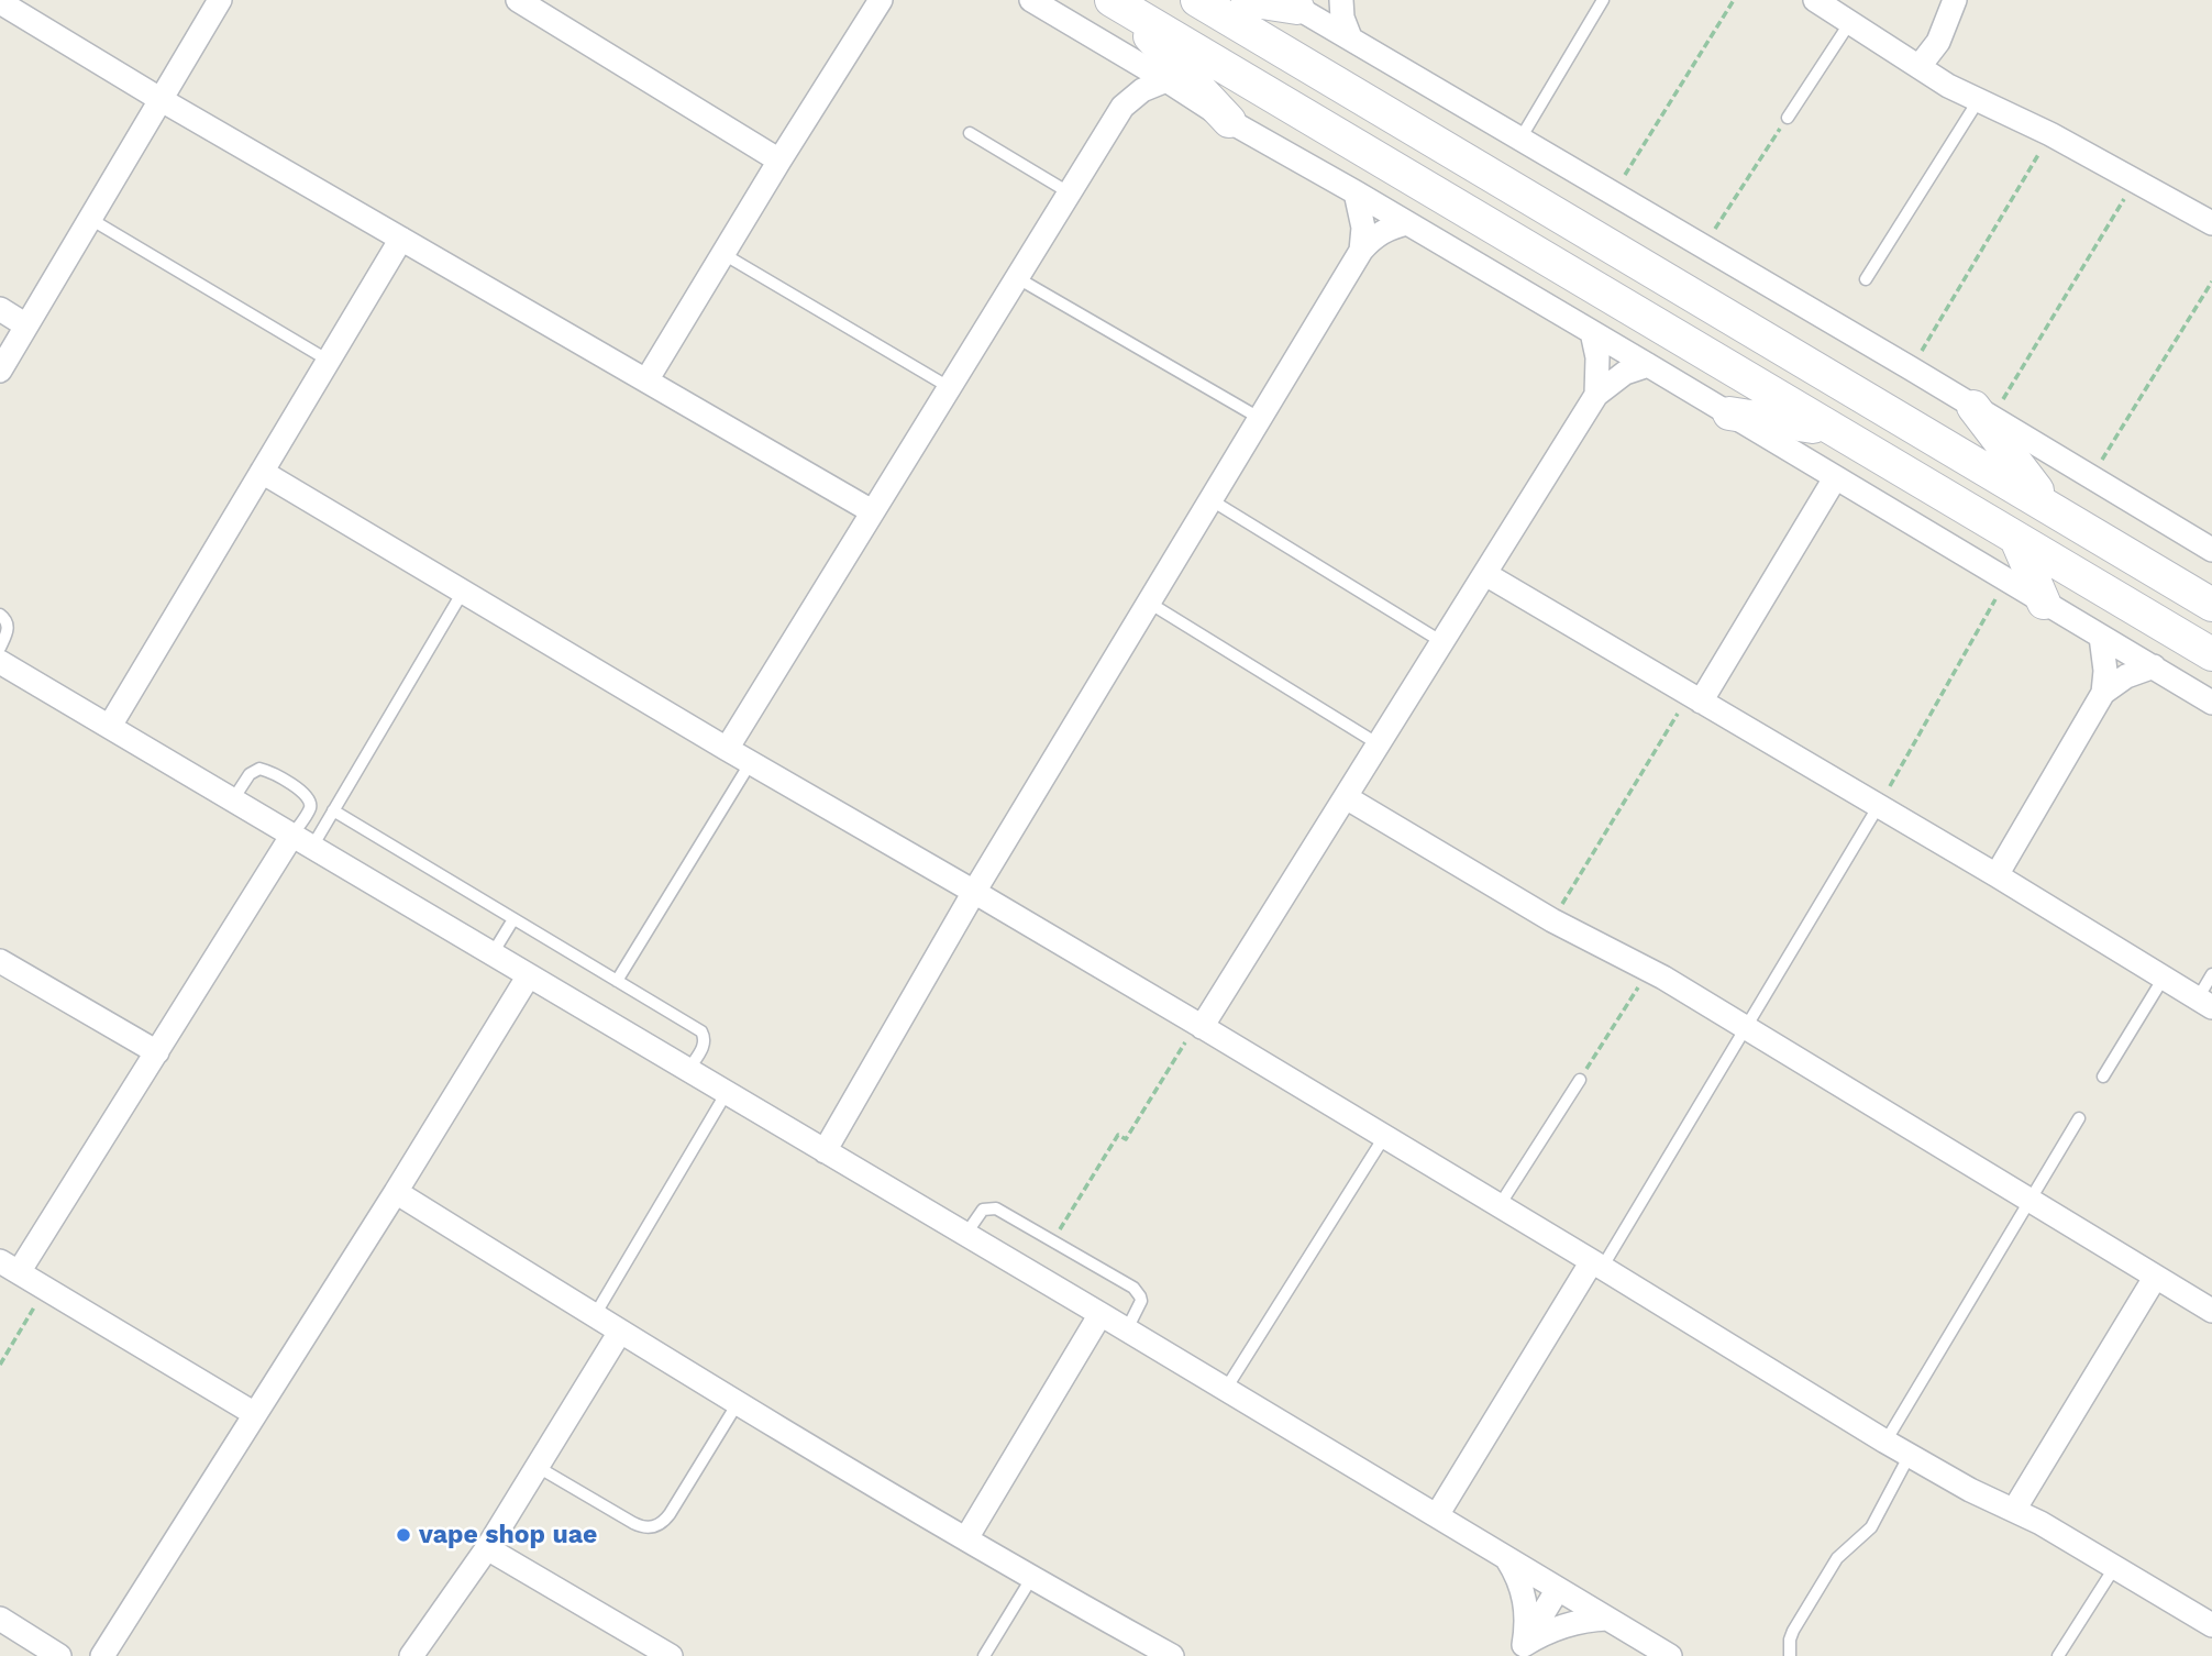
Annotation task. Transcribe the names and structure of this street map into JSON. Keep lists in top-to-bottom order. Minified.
{"places":["vape shop uae"]}
